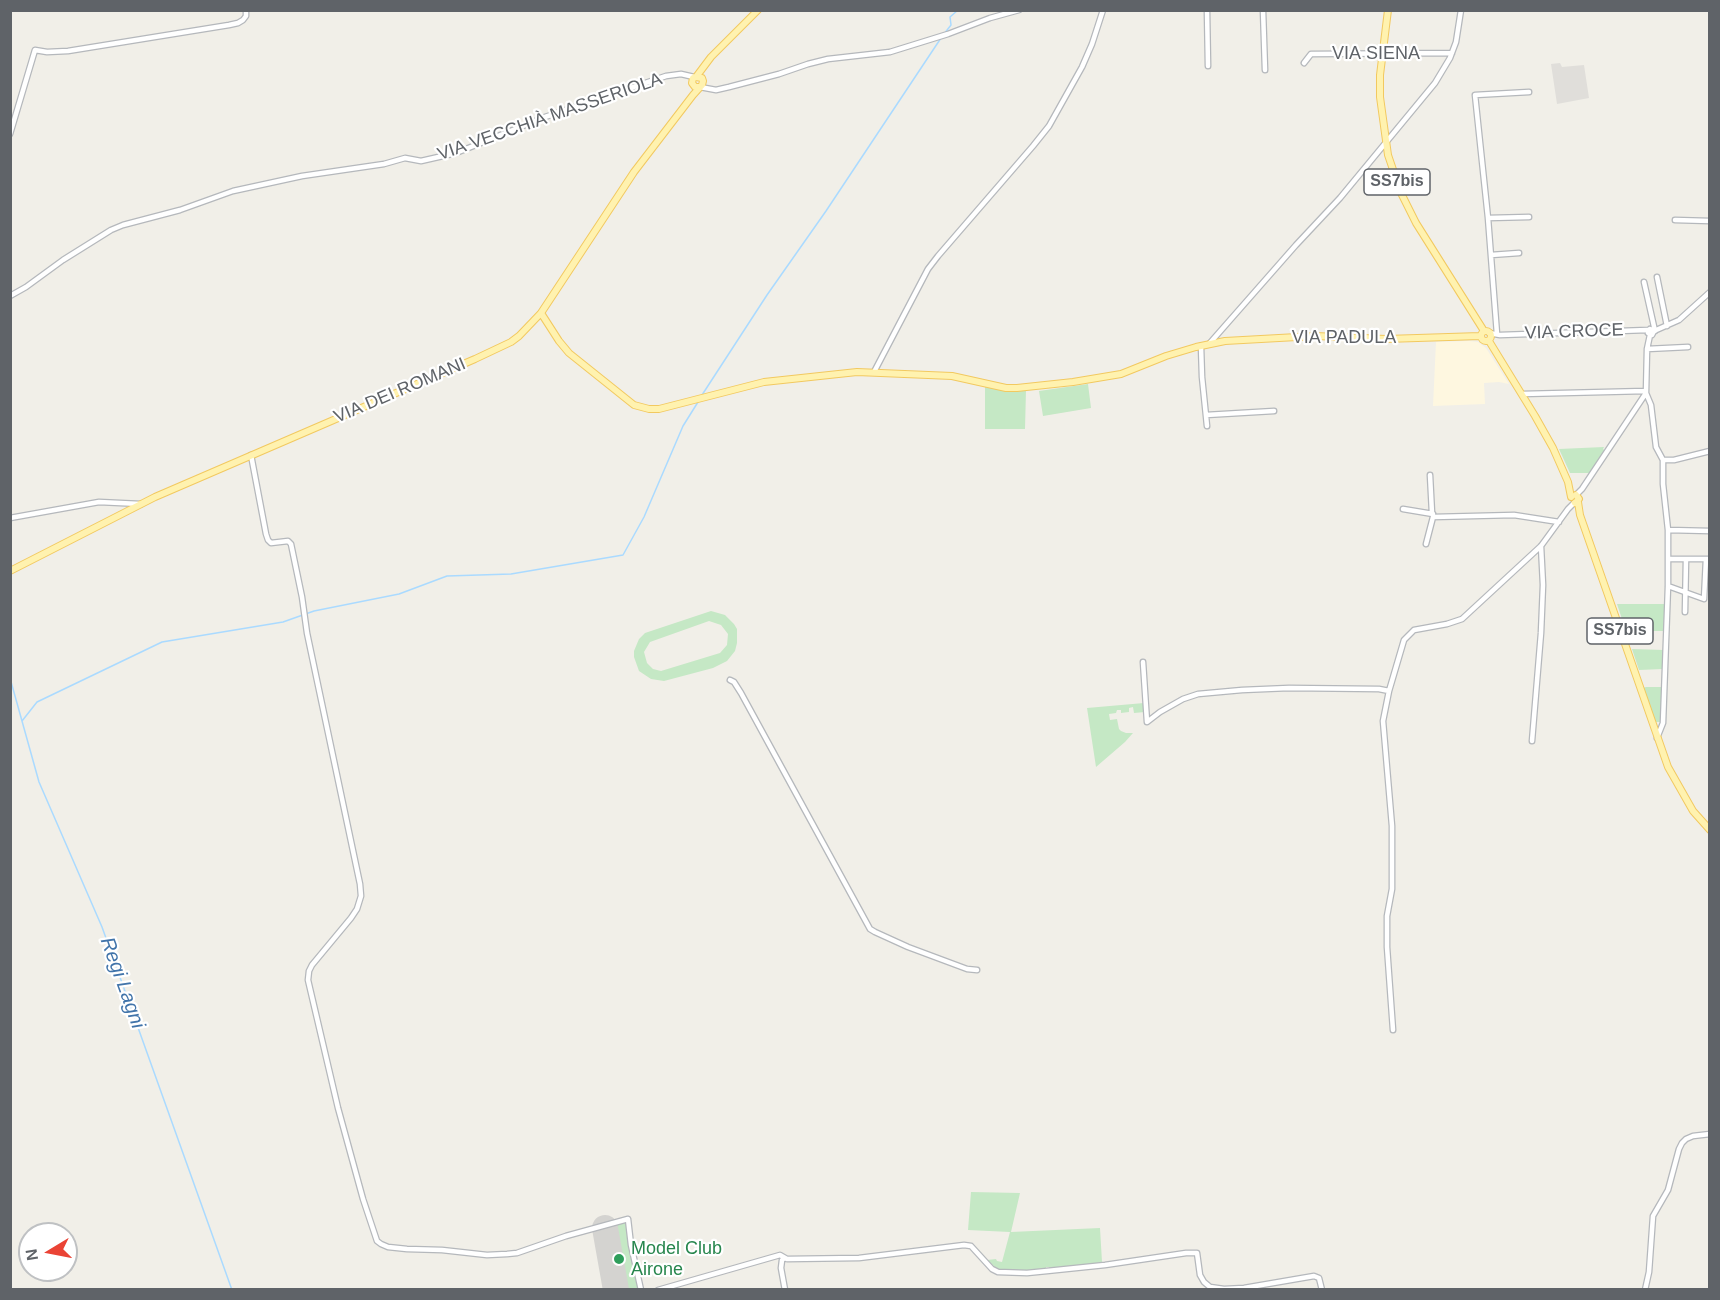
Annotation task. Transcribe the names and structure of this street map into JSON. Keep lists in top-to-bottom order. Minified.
{"streets":{"main road":["SS7bis","VIA PADULA","VIA DEI ROMANI"],"street":["VIA SIENA","VIA VECCHIÀ MASSERIOLA","VIA CROCE"]},"crossings":[["VIA SIENA","SS7bis"],["VIA VECCHIÀ MASSERIOLA","VIA DEI ROMANI"],["SS7bis","VIA CROCE"],["SS7bis","VIA PADULA"],["VIA CROCE","VIA PADULA"],["VIA PADULA","VIA DEI ROMANI"]],"water":["Regi Lagni"],"places":["Model Club Airone"],"north":"left"}
